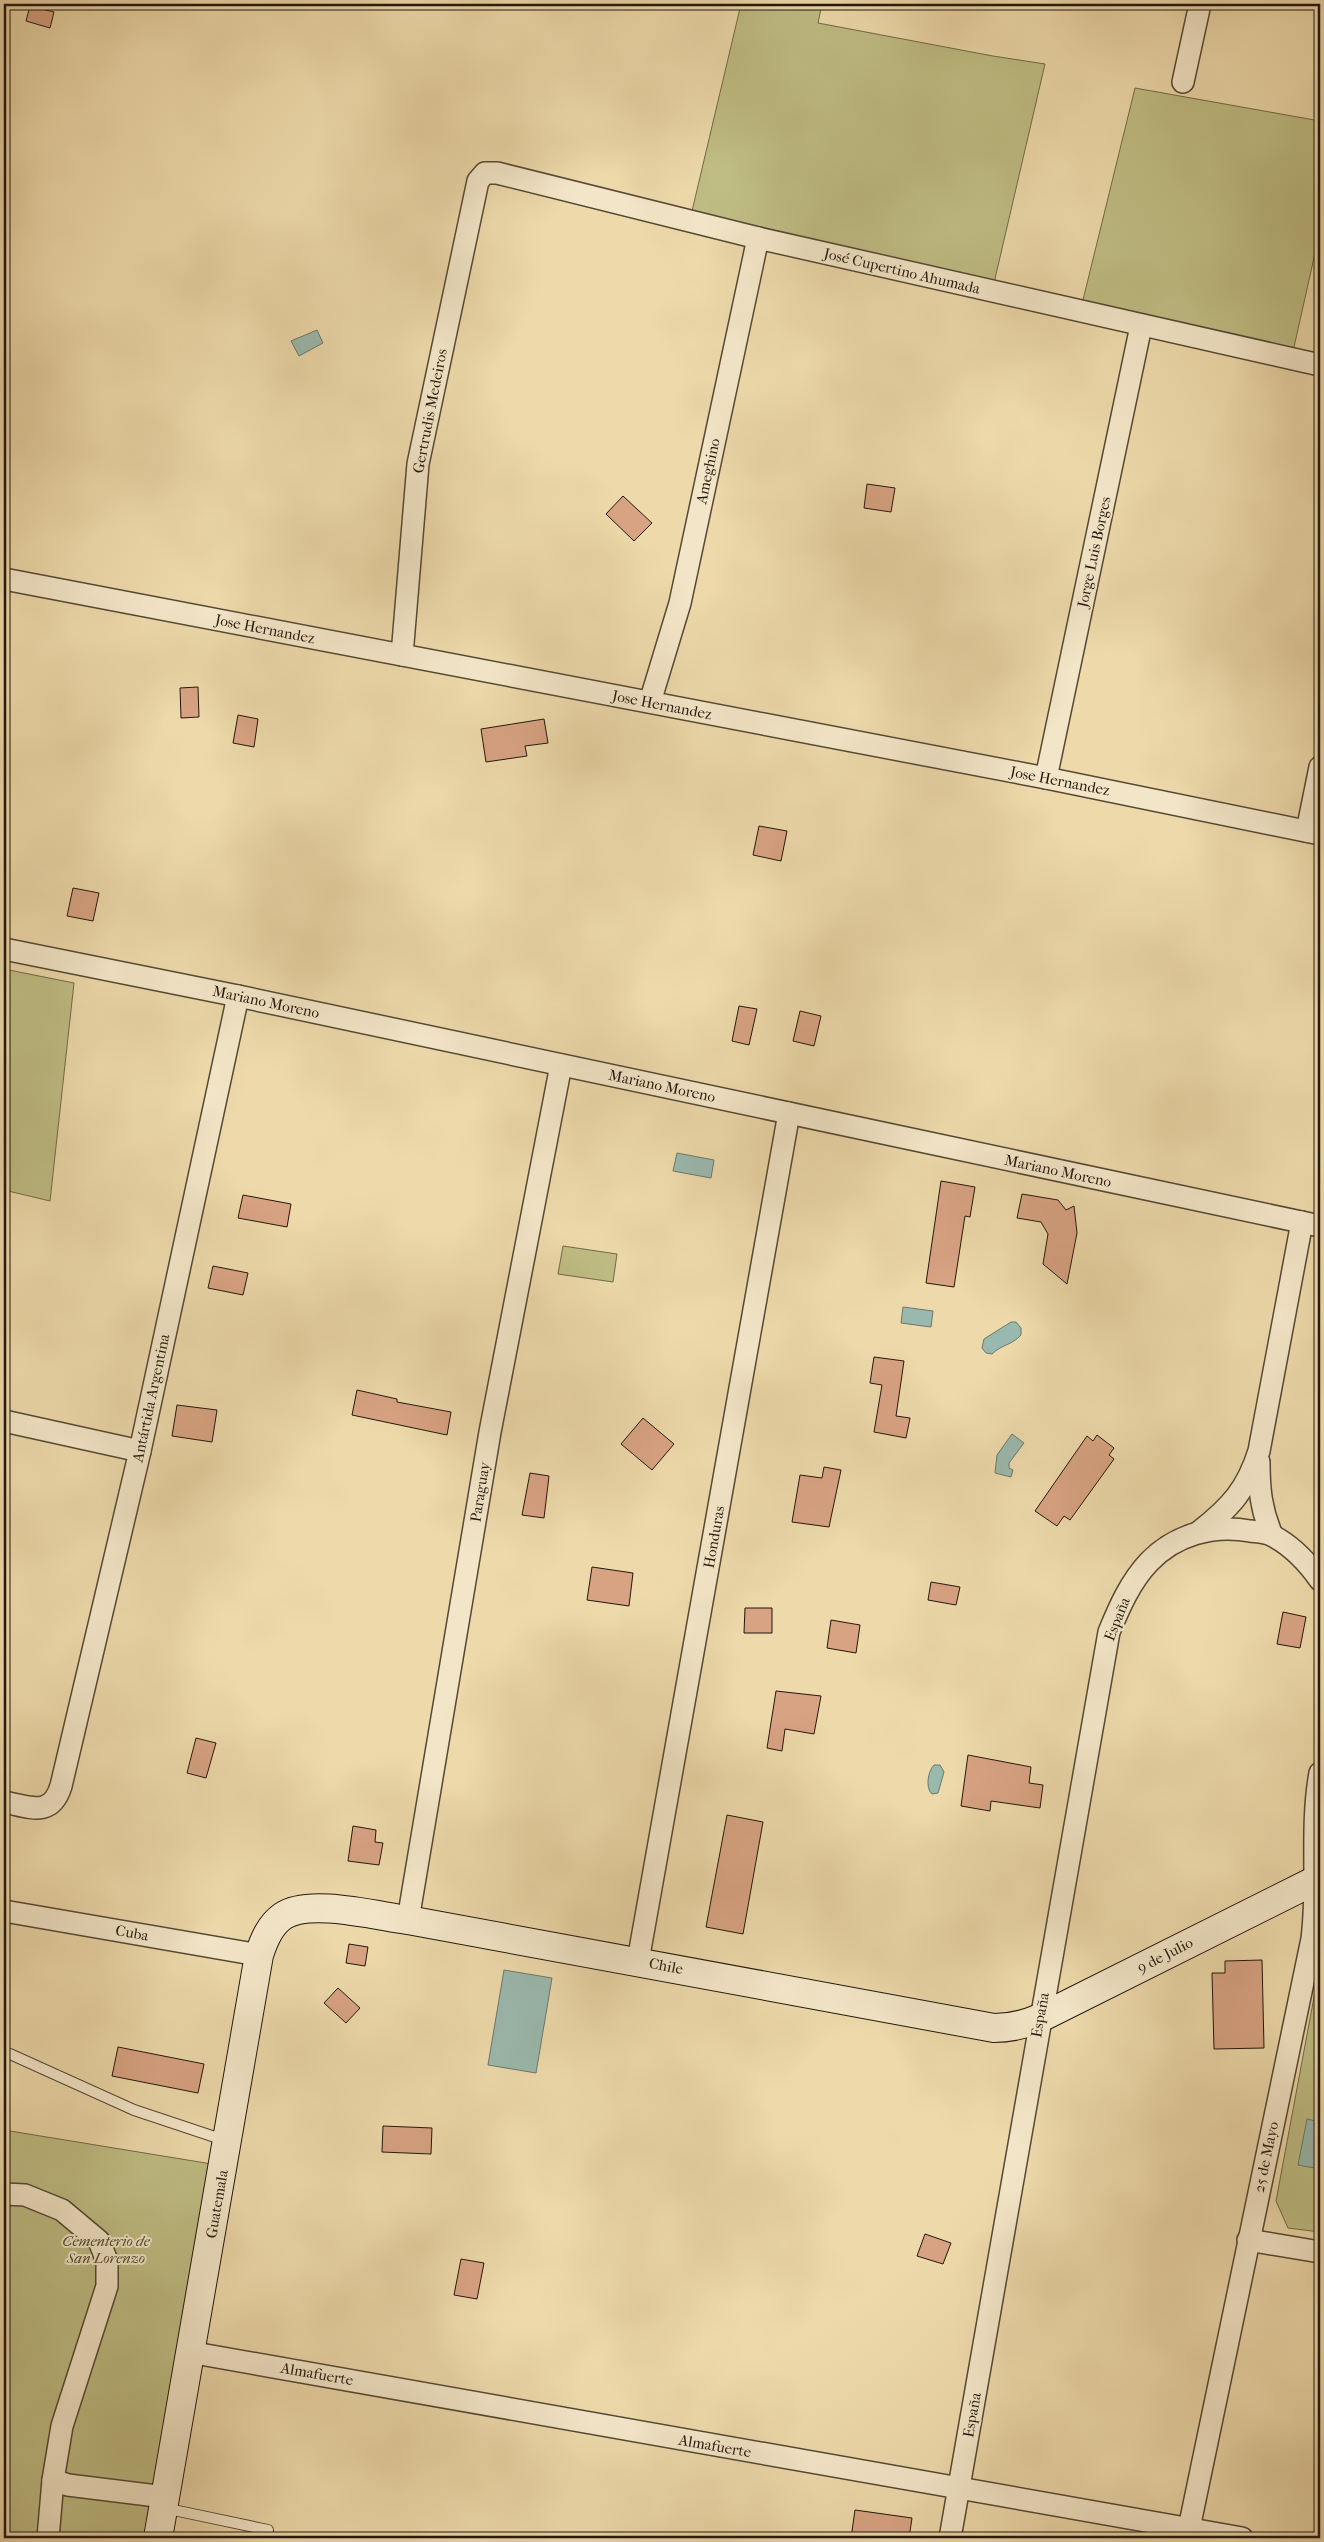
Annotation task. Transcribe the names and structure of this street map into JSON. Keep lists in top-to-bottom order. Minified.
{"streets":{"street":["José Cupertino Ahumada","Gertrudis Medeiros","Ameghino","Jorge Luis Borges","Jose Hernandez","Mariano Moreno","Antártida Argentina","Paraguay","Honduras","España","Cuba","9 de Julio","Chile","25 de Mayo","Guatemala","Almafuerte"]},"crossings":[["José Cupertino Ahumada","Gertrudis Medeiros"],["José Cupertino Ahumada","Ameghino"],["José Cupertino Ahumada","Jorge Luis Borges"],["Gertrudis Medeiros","Jose Hernandez"],["Ameghino","Jose Hernandez"],["Jorge Luis Borges","Jose Hernandez"],["Mariano Moreno","Antártida Argentina"],["Mariano Moreno","Paraguay"],["Mariano Moreno","Honduras"],["Mariano Moreno","España"],["Paraguay","Chile"],["Honduras","Chile"],["España","9 de Julio"],["España","Almafuerte"],["Cuba","Guatemala"],["9 de Julio","Chile"],["9 de Julio","25 de Mayo"],["Chile","Guatemala"],["25 de Mayo","Almafuerte"],["Guatemala","Almafuerte"]],"parks":["Cementerio de San Lorenzo"]}
